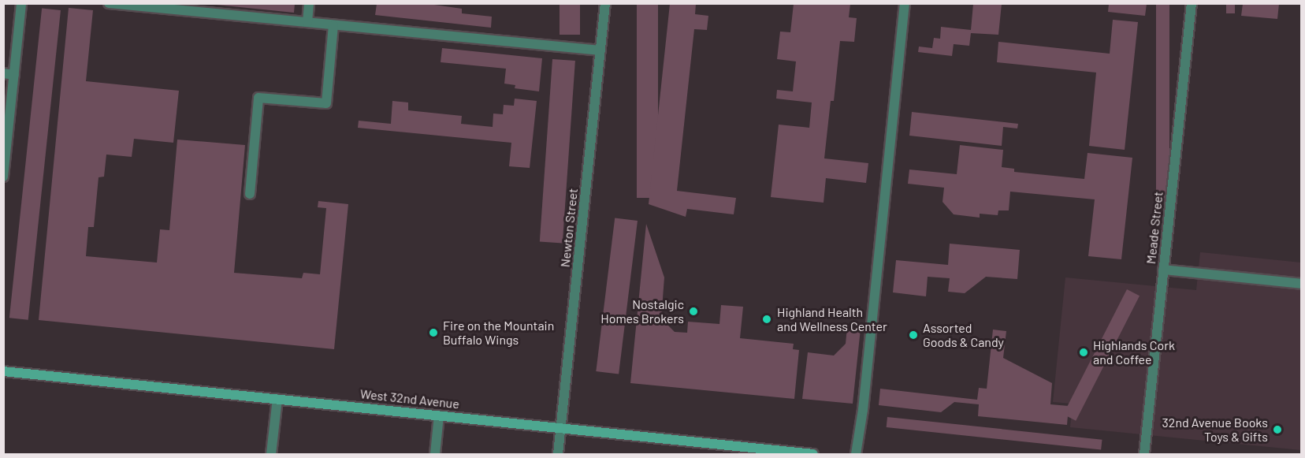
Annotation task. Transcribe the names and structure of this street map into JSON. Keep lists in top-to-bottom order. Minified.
{"streets":{"street":["Newton Street","Meade Street","West 32nd Avenue"]},"crossings":[["Newton Street","West 32nd Avenue"]],"places":["Nostalgic Homes Brokers","Highland Health and Wellness Center","Fire on the Mountain Buffalo Wings","Assorted Goods & Candy","Highlands Cork and Coffee","32nd Avenue Books Toys & Gifts"]}
